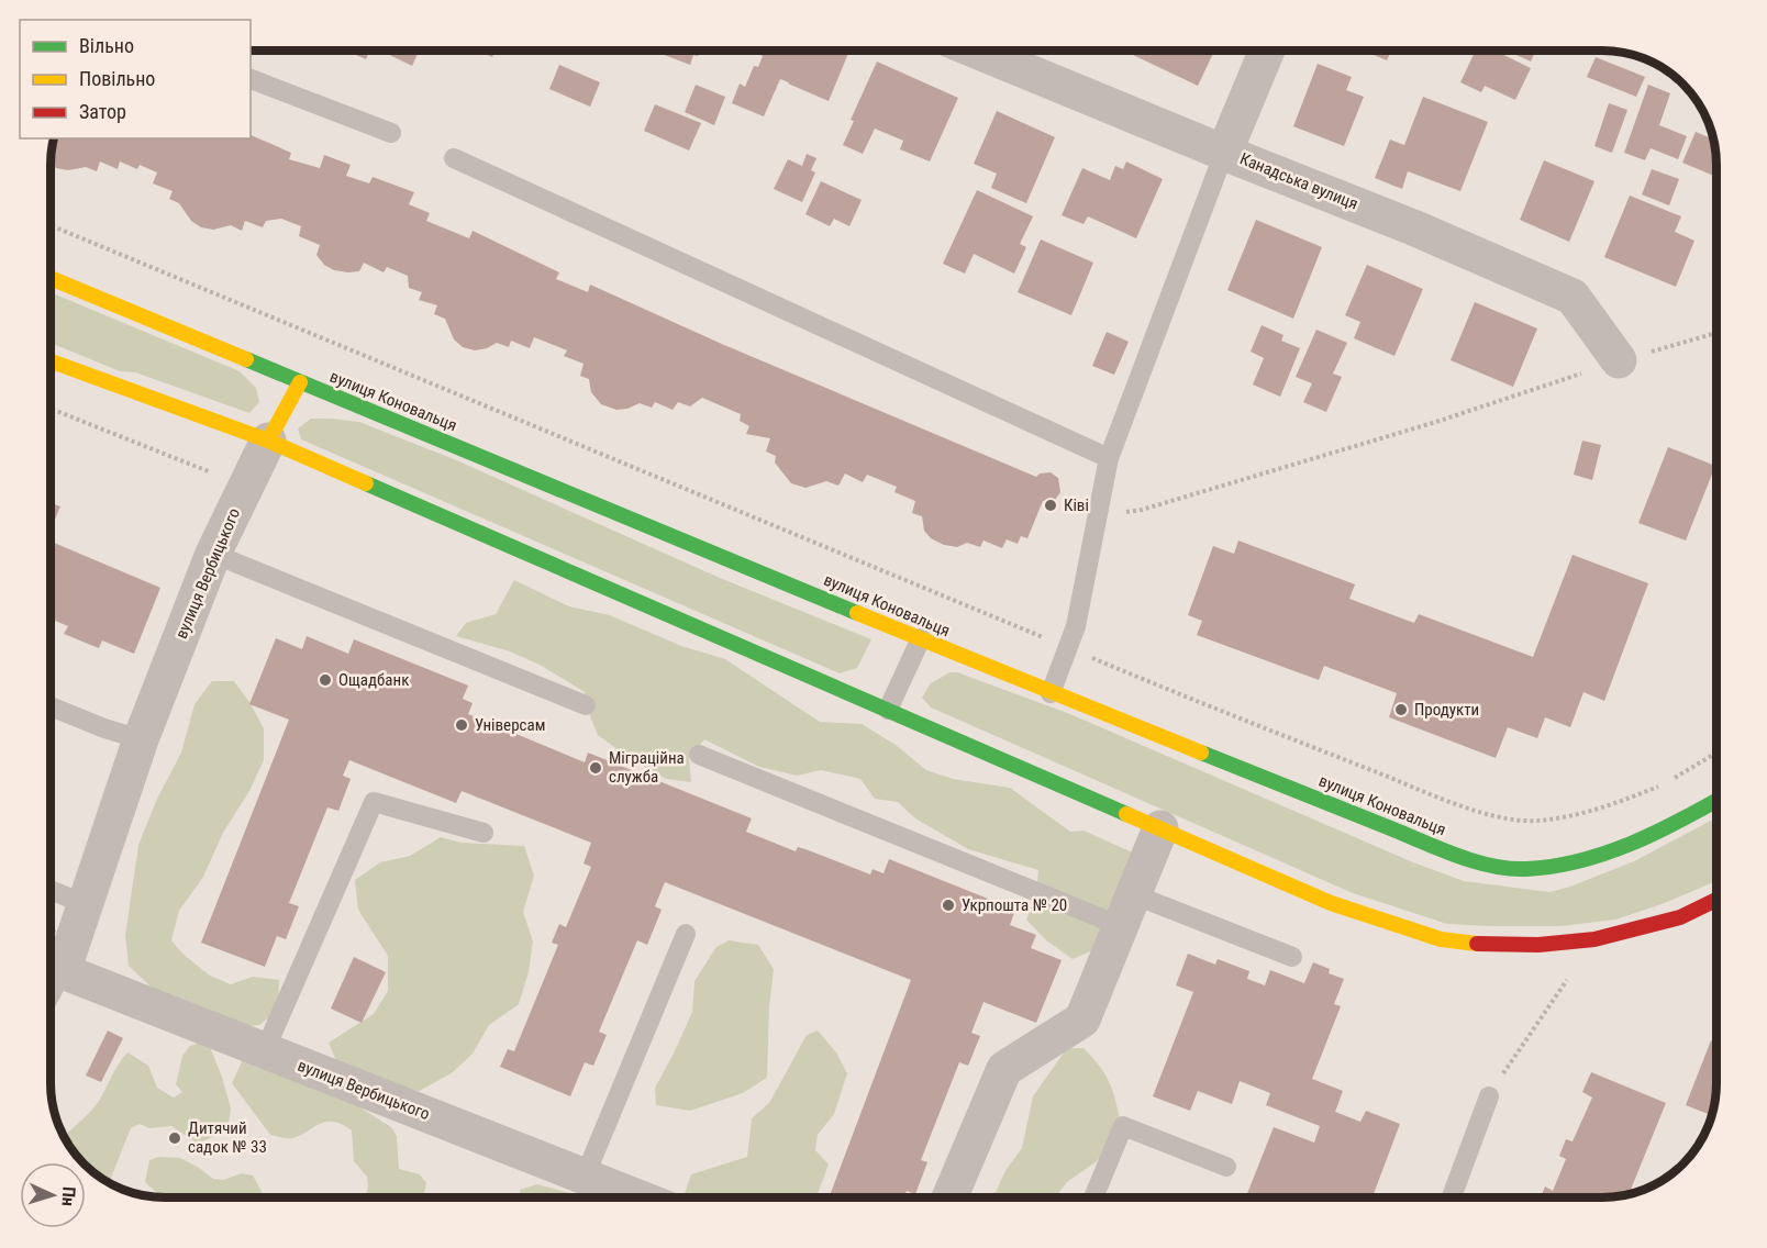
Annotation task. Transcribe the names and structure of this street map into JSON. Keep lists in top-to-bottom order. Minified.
{"streets":{"main road":["вулиця Коновальця"],"street":["Канадська вулиця","вулиця Вербицького"]},"places":["Ківі","Ощадбанк","Продукти","Універсам","Міграційна служба","Укрпошта № 20","Дитячий садок № 33"],"legend":["Вільно","Повільно","Затор"],"north":"right"}
